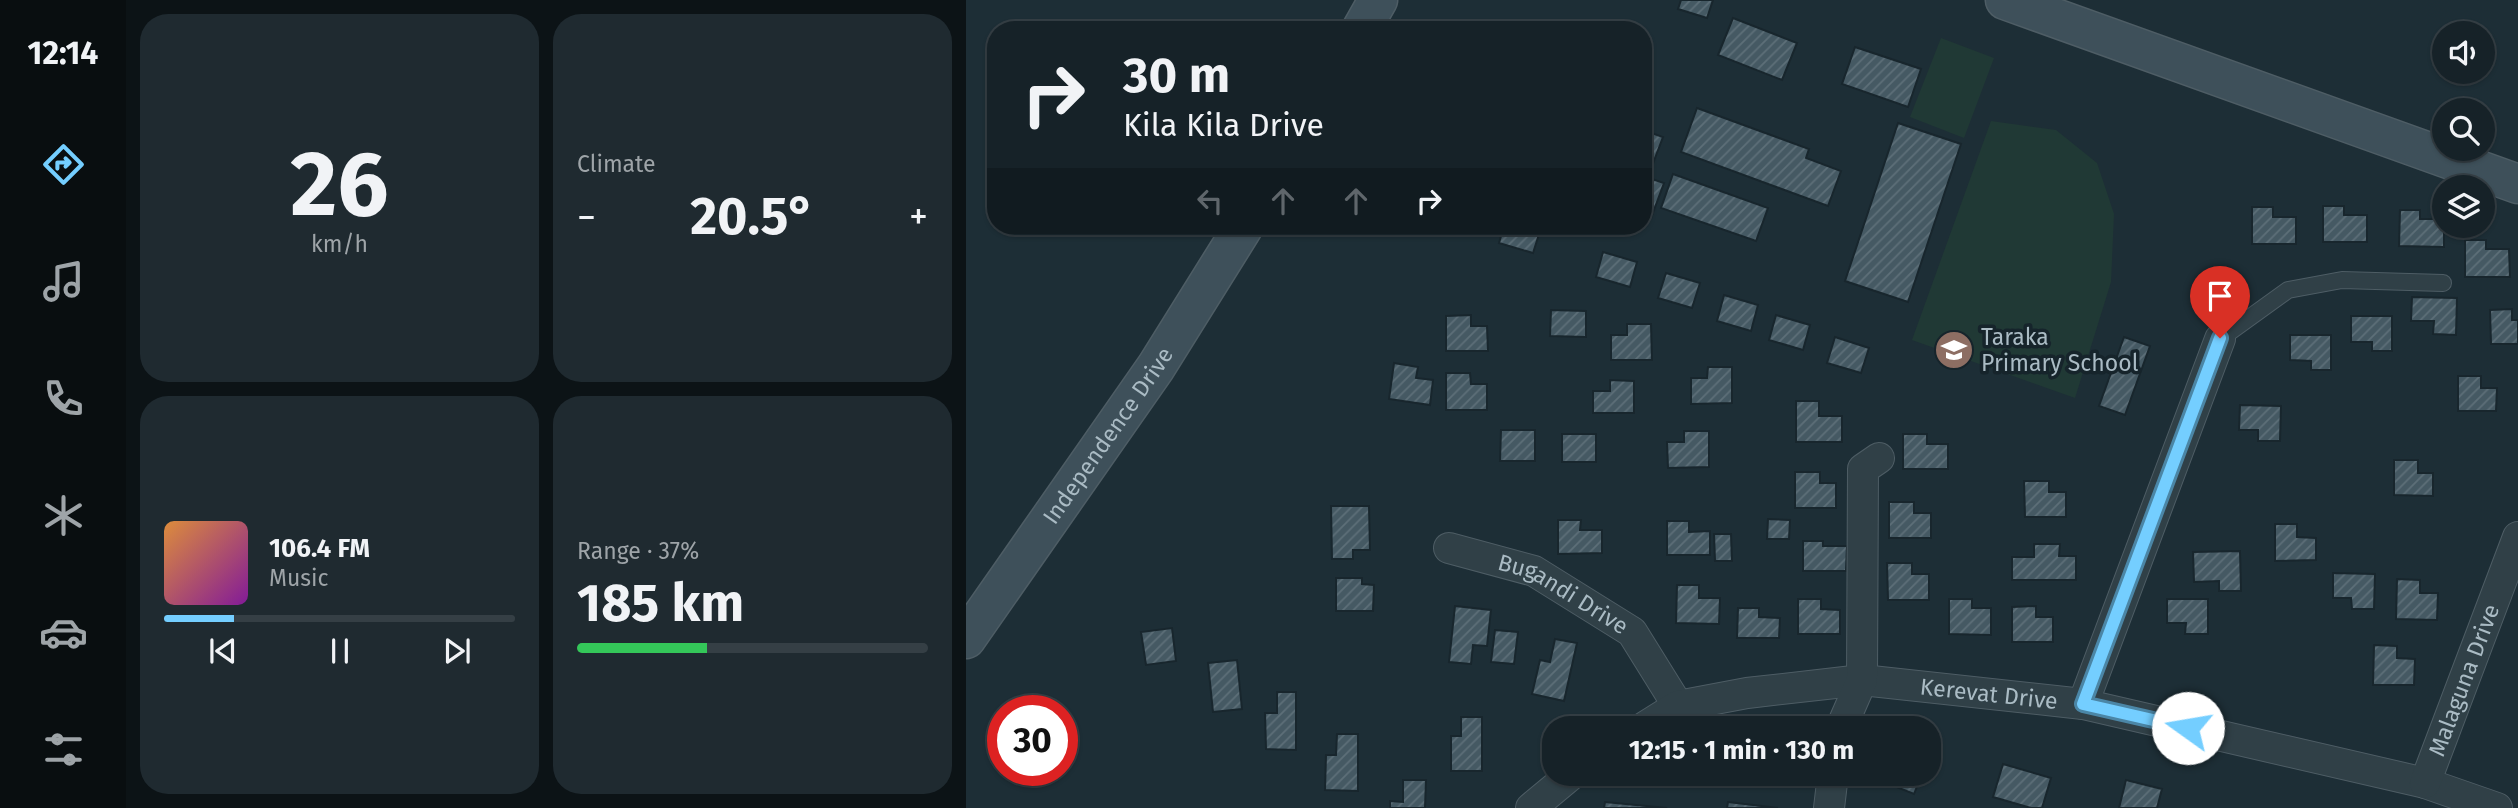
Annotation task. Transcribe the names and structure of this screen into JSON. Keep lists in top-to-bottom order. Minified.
{"streets":{"main road":["Independence Drive"],"street":["Bugandi Drive","Malaguna Drive","Kerevat Drive"]},"crossings":[["Bugandi Drive","Kerevat Drive"],["Malaguna Drive","Kerevat Drive"]],"places":{"school or university":["Taraka Primary School"]},"page":{"tabs":"12:14","tile":[["26","km/h"],"Climate",["Range · 37%","185 km"]],"turn":["30 m","Kila Kila Drive"],"heat":["−","20.5°","+"],"song":["106.4 FM","Music"],"limit":"30","trip":"12:15 · 1 min · 130 m"}}
